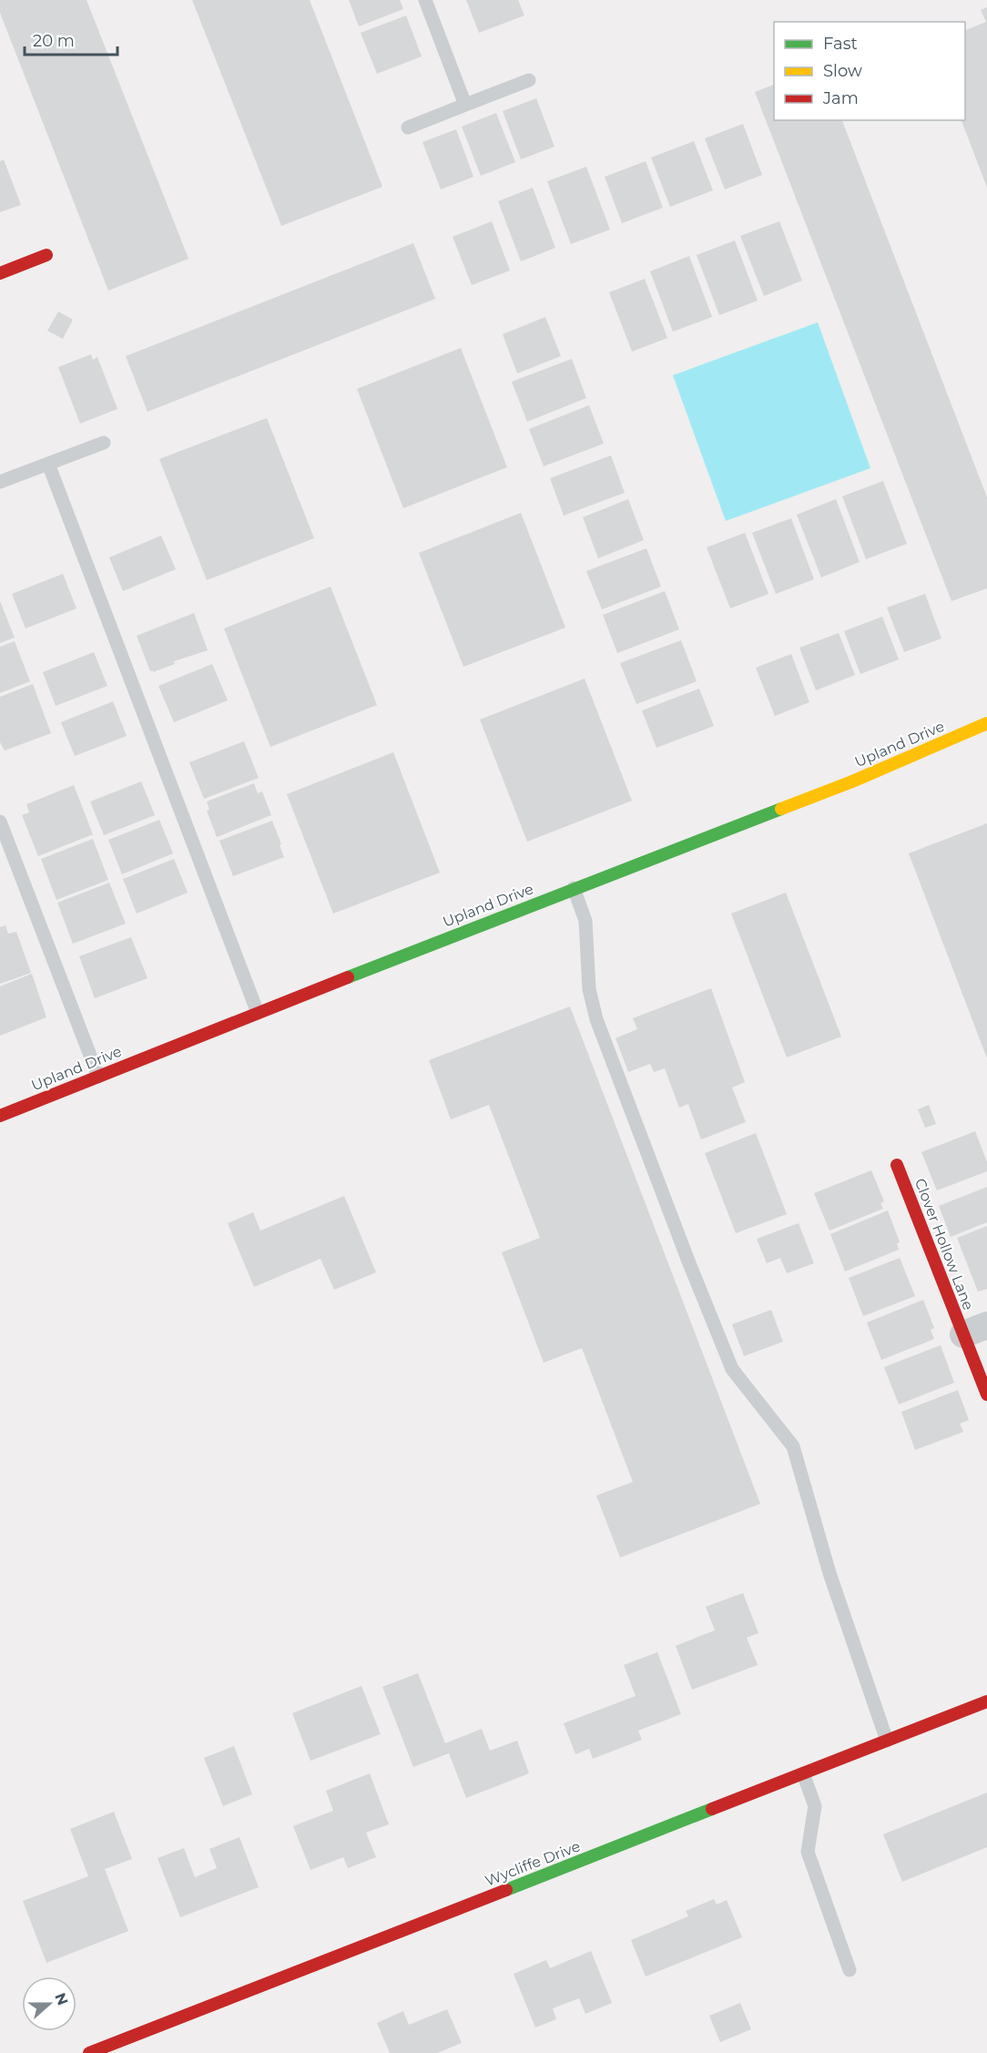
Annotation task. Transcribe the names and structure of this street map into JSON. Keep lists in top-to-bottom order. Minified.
{"streets":{"street":["Upland Drive","Clover Hollow Lane","Wycliffe Drive"]},"legend":["Fast","Slow","Jam"],"scale_bar":"20 m","north":"right"}
